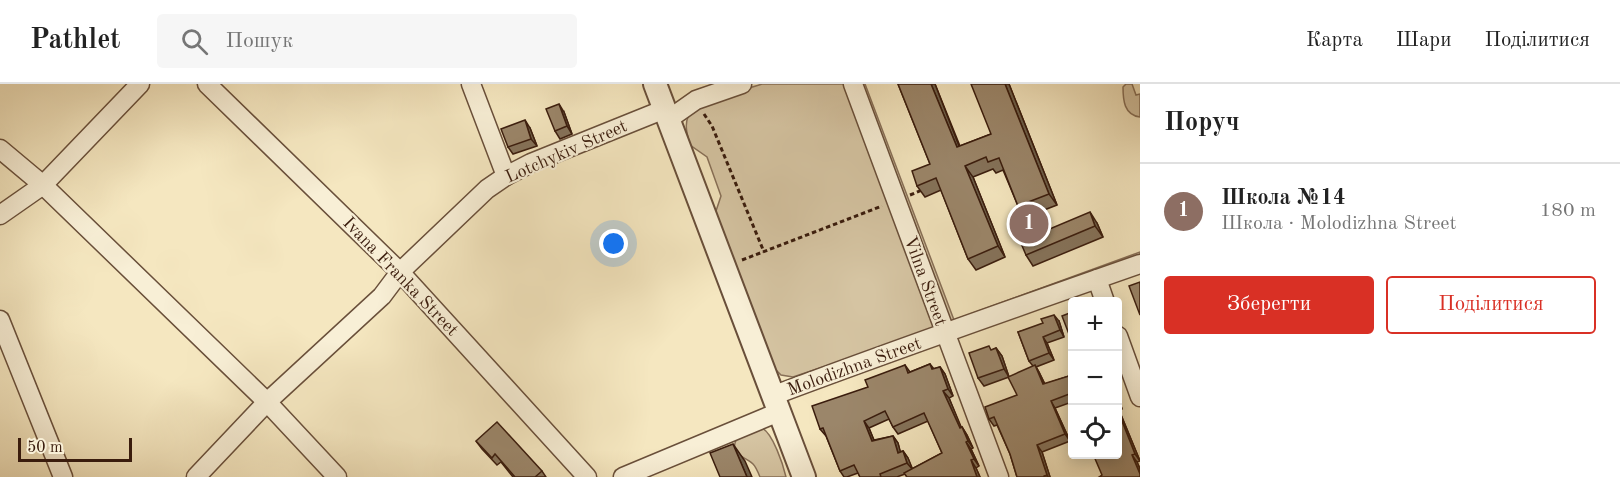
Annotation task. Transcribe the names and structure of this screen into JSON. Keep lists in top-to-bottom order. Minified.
{"streets":{"street":["Lotchykiv Street","Ivana Franka Street","Vilna Street","Molodizhna Street"]},"crossings":[["Lotchykiv Street","Ivana Franka Street"],["Vilna Street","Molodizhna Street"]],"scale_bar":"50 m","page":{"header":"Pathlet","search":"Пошук","nav":["Карта","Шари","Поділитися"],"heading":"Поруч","list":[{"mark":"1","name":"Школа №14","note":"Школа · Molodizhna Street","value":"180 m"}],"pins":"1","buttons":["Зберегти","Поділитися"],"map_buttons":["+","−"],"scale":"50 m"}}
